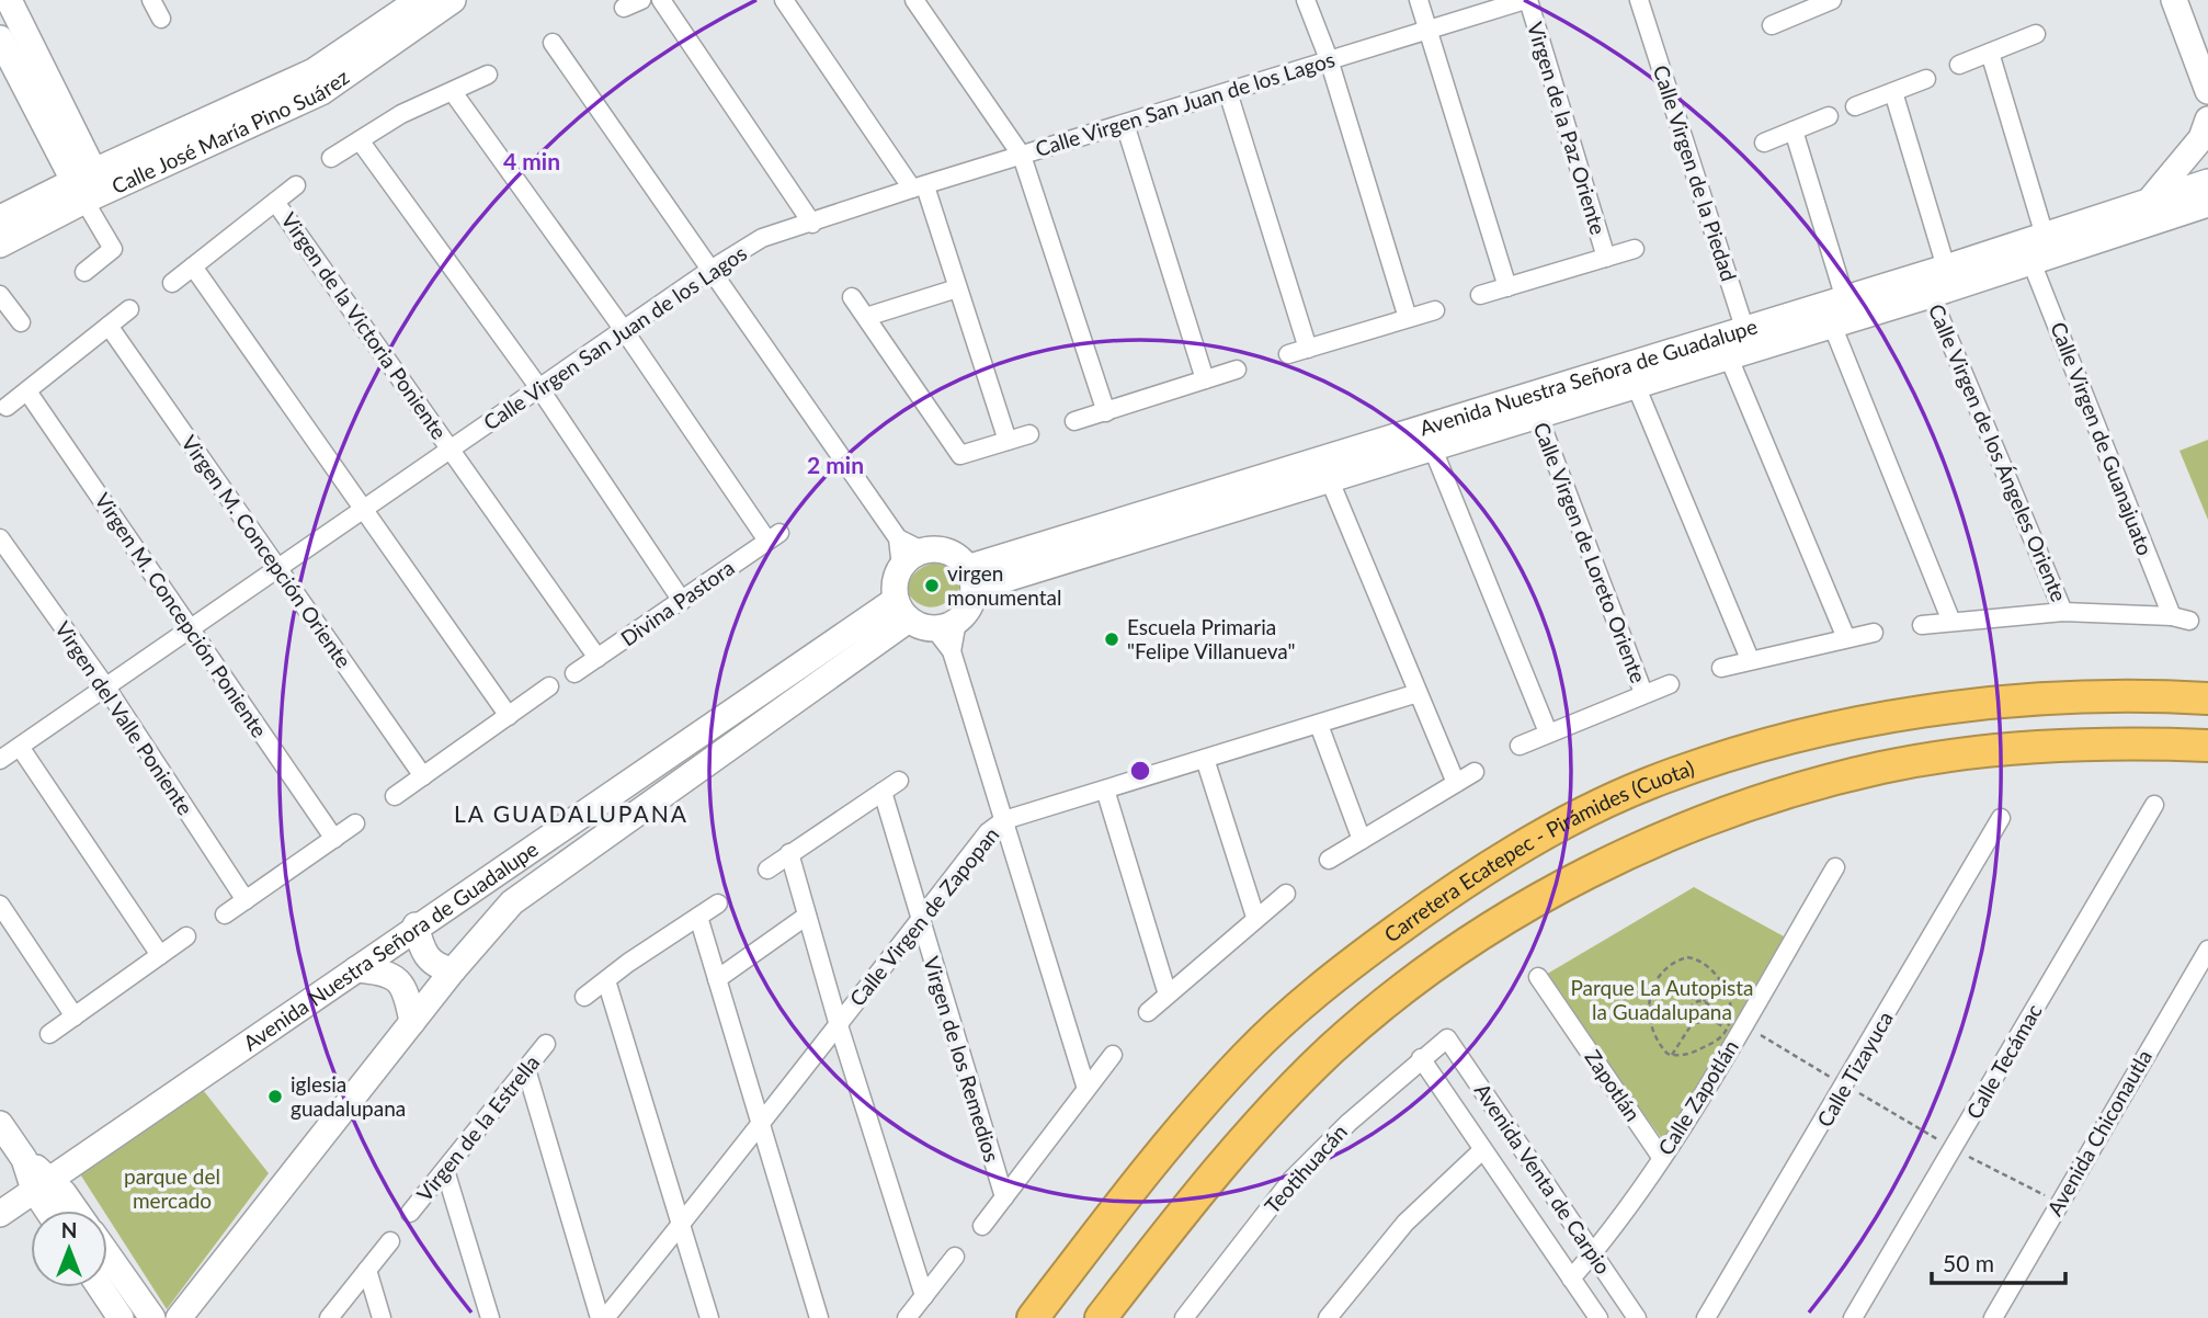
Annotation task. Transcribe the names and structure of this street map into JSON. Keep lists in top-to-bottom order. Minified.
{"streets":{"highway":["Carretera Ecatepec - Pirámides (Cuota)"],"street":["Calle Virgen San Juan de los Lagos","Virgen de la Paz Oriente","Calle José María Pino Suárez","Calle Virgen de la Piedad","Virgen de la Victoria Poniente","Avenida Nuestra Señora de Guadalupe","Calle Virgen de Guanajuato","Calle Virgen de los Ángeles Oriente","Virgen M. Concepción Oriente","Calle Virgen de Loreto Oriente","Divina Pastora","Virgen M. Concepción Poniente","Virgen del Valle Poniente","Calle Virgen de Zapopan","Virgen de los Remedios","Calle Tecámac","Calle Tizayuca","Zapotlán","Calle Zapotlán","Virgen de la Estrella","Avenida Chiconautla","Teotihuacán","Avenida Venta de Carpio"]},"crossings":[["Calle Virgen San Juan de los Lagos","Virgen de la Paz Oriente"],["Calle Virgen San Juan de los Lagos","Virgen de la Victoria Poniente"],["Calle Virgen San Juan de los Lagos","Virgen M. Concepción Oriente"],["Calle Virgen San Juan de los Lagos","Divina Pastora"],["Calle Virgen San Juan de los Lagos","Virgen M. Concepción Poniente"],["Calle Virgen San Juan de los Lagos","Virgen del Valle Poniente"],["Calle Virgen de la Piedad","Avenida Nuestra Señora de Guadalupe"],["Virgen de la Victoria Poniente","Divina Pastora"],["Avenida Nuestra Señora de Guadalupe","Calle Virgen de Guanajuato"],["Avenida Nuestra Señora de Guadalupe","Calle Virgen de los Ángeles Oriente"],["Avenida Nuestra Señora de Guadalupe","Calle Virgen de Loreto Oriente"],["Calle Virgen de Guanajuato","Calle Virgen de los Ángeles Oriente"],["Calle Virgen de Zapopan","Virgen de los Remedios"],["Zapotlán","Calle Zapotlán"],["Calle Zapotlán","Avenida Venta de Carpio"],["Teotihuacán","Avenida Venta de Carpio"]],"districts":["LA GUADALUPANA"],"parks":["Parque La Autopista la Guadalupana","parque del mercado"],"places":["virgen monumental","Escuela Primaria \"Felipe Villanueva\"","iglesia guadalupana"],"scale_bar":"50 m","north":"top","rings":["4 min","2 min"]}
